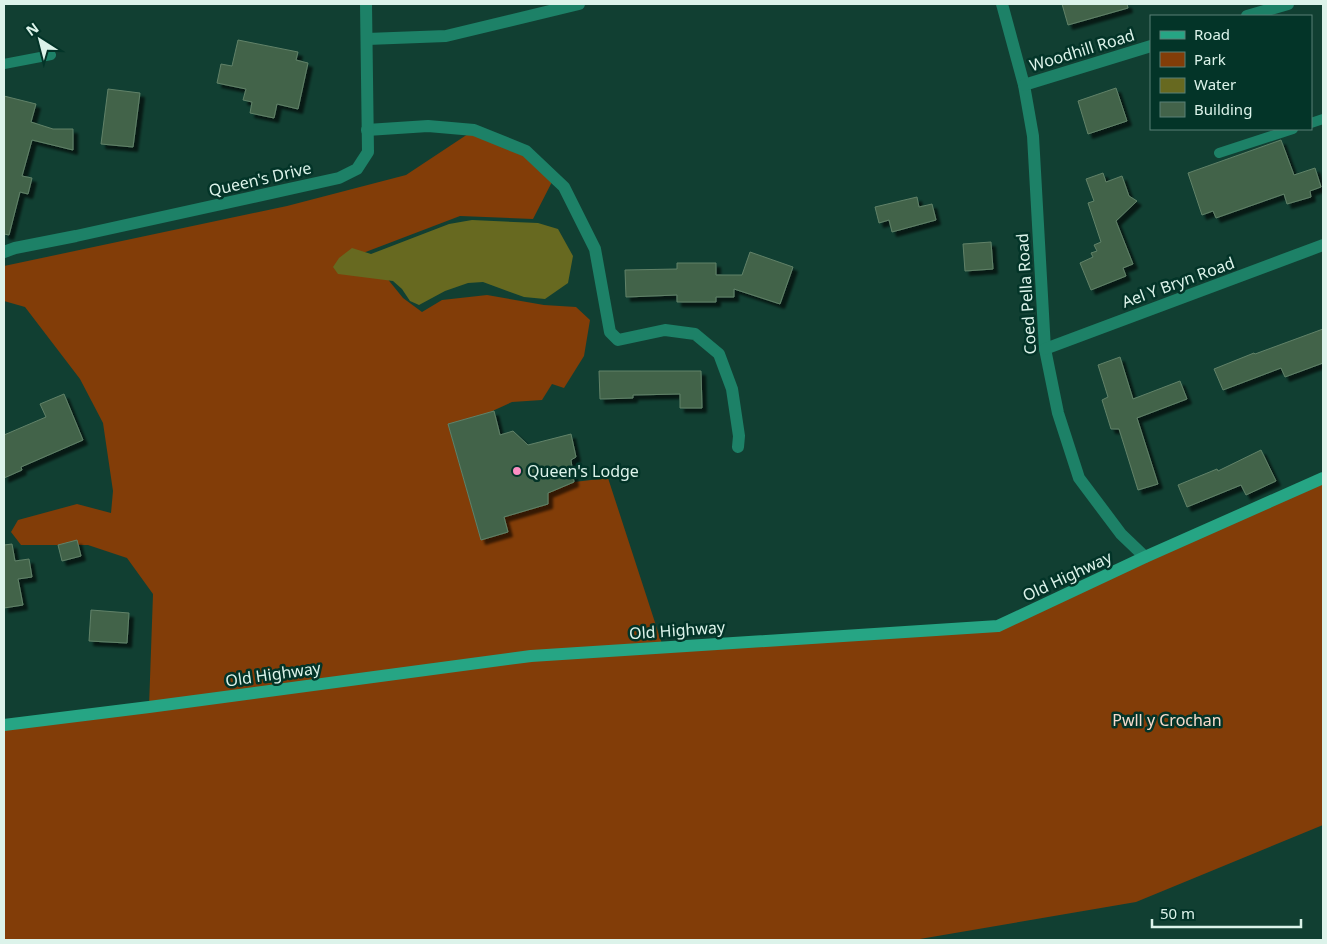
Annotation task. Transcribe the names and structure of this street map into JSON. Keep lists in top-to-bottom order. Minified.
{"streets":{"street":["Woodhill Road","Queen's Drive","Ael Y Bryn Road","Coed Pella Road","Old Highway"]},"crossings":[["Woodhill Road","Coed Pella Road"],["Ael Y Bryn Road","Coed Pella Road"],["Coed Pella Road","Old Highway"]],"parks":["Pwll y Crochan"],"places":["Queen's Lodge"],"legend":["Road","Park","Water","Building"],"scale_bar":"50 m","north":"top left"}
